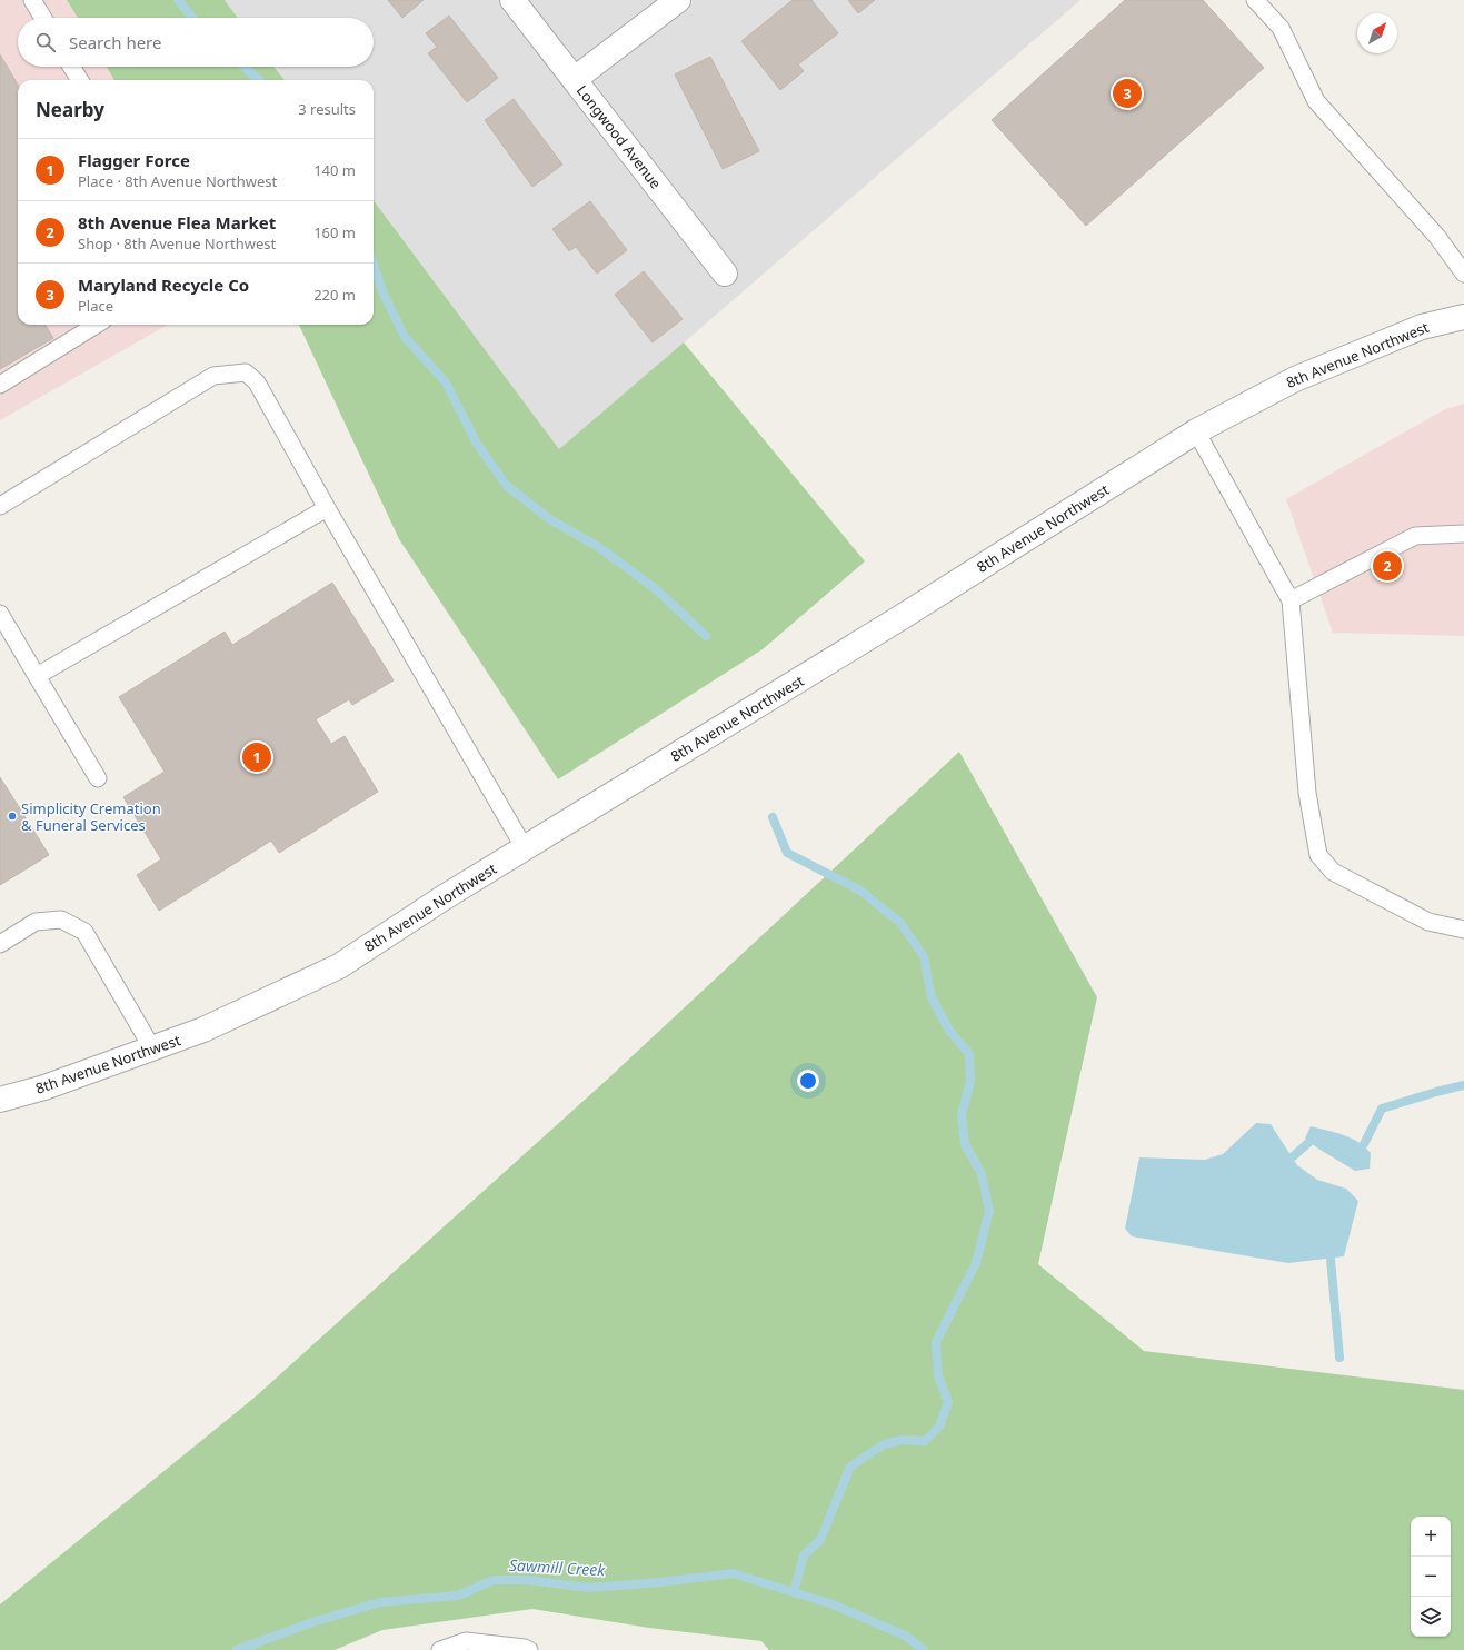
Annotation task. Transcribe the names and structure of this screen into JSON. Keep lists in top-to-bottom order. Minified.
{"streets":{"street":["Longwood Avenue","8th Avenue Northwest"]},"water":["Sawmill Creek"],"places":["Simplicity Cremation & Funeral Services"],"north":"top right","page":{"search":"Search here","pins":["3","2","1"],"heading":["Nearby","3 results"],"list":[{"mark":"1","name":"Flagger Force","note":"Place · 8th Avenue Northwest","value":"140 m"},{"mark":"2","name":"8th Avenue Flea Market","note":"Shop · 8th Avenue Northwest","value":"160 m"},{"mark":"3","name":"Maryland Recycle Co","note":"Place","value":"220 m"}],"map_buttons":["+","−"]}}
